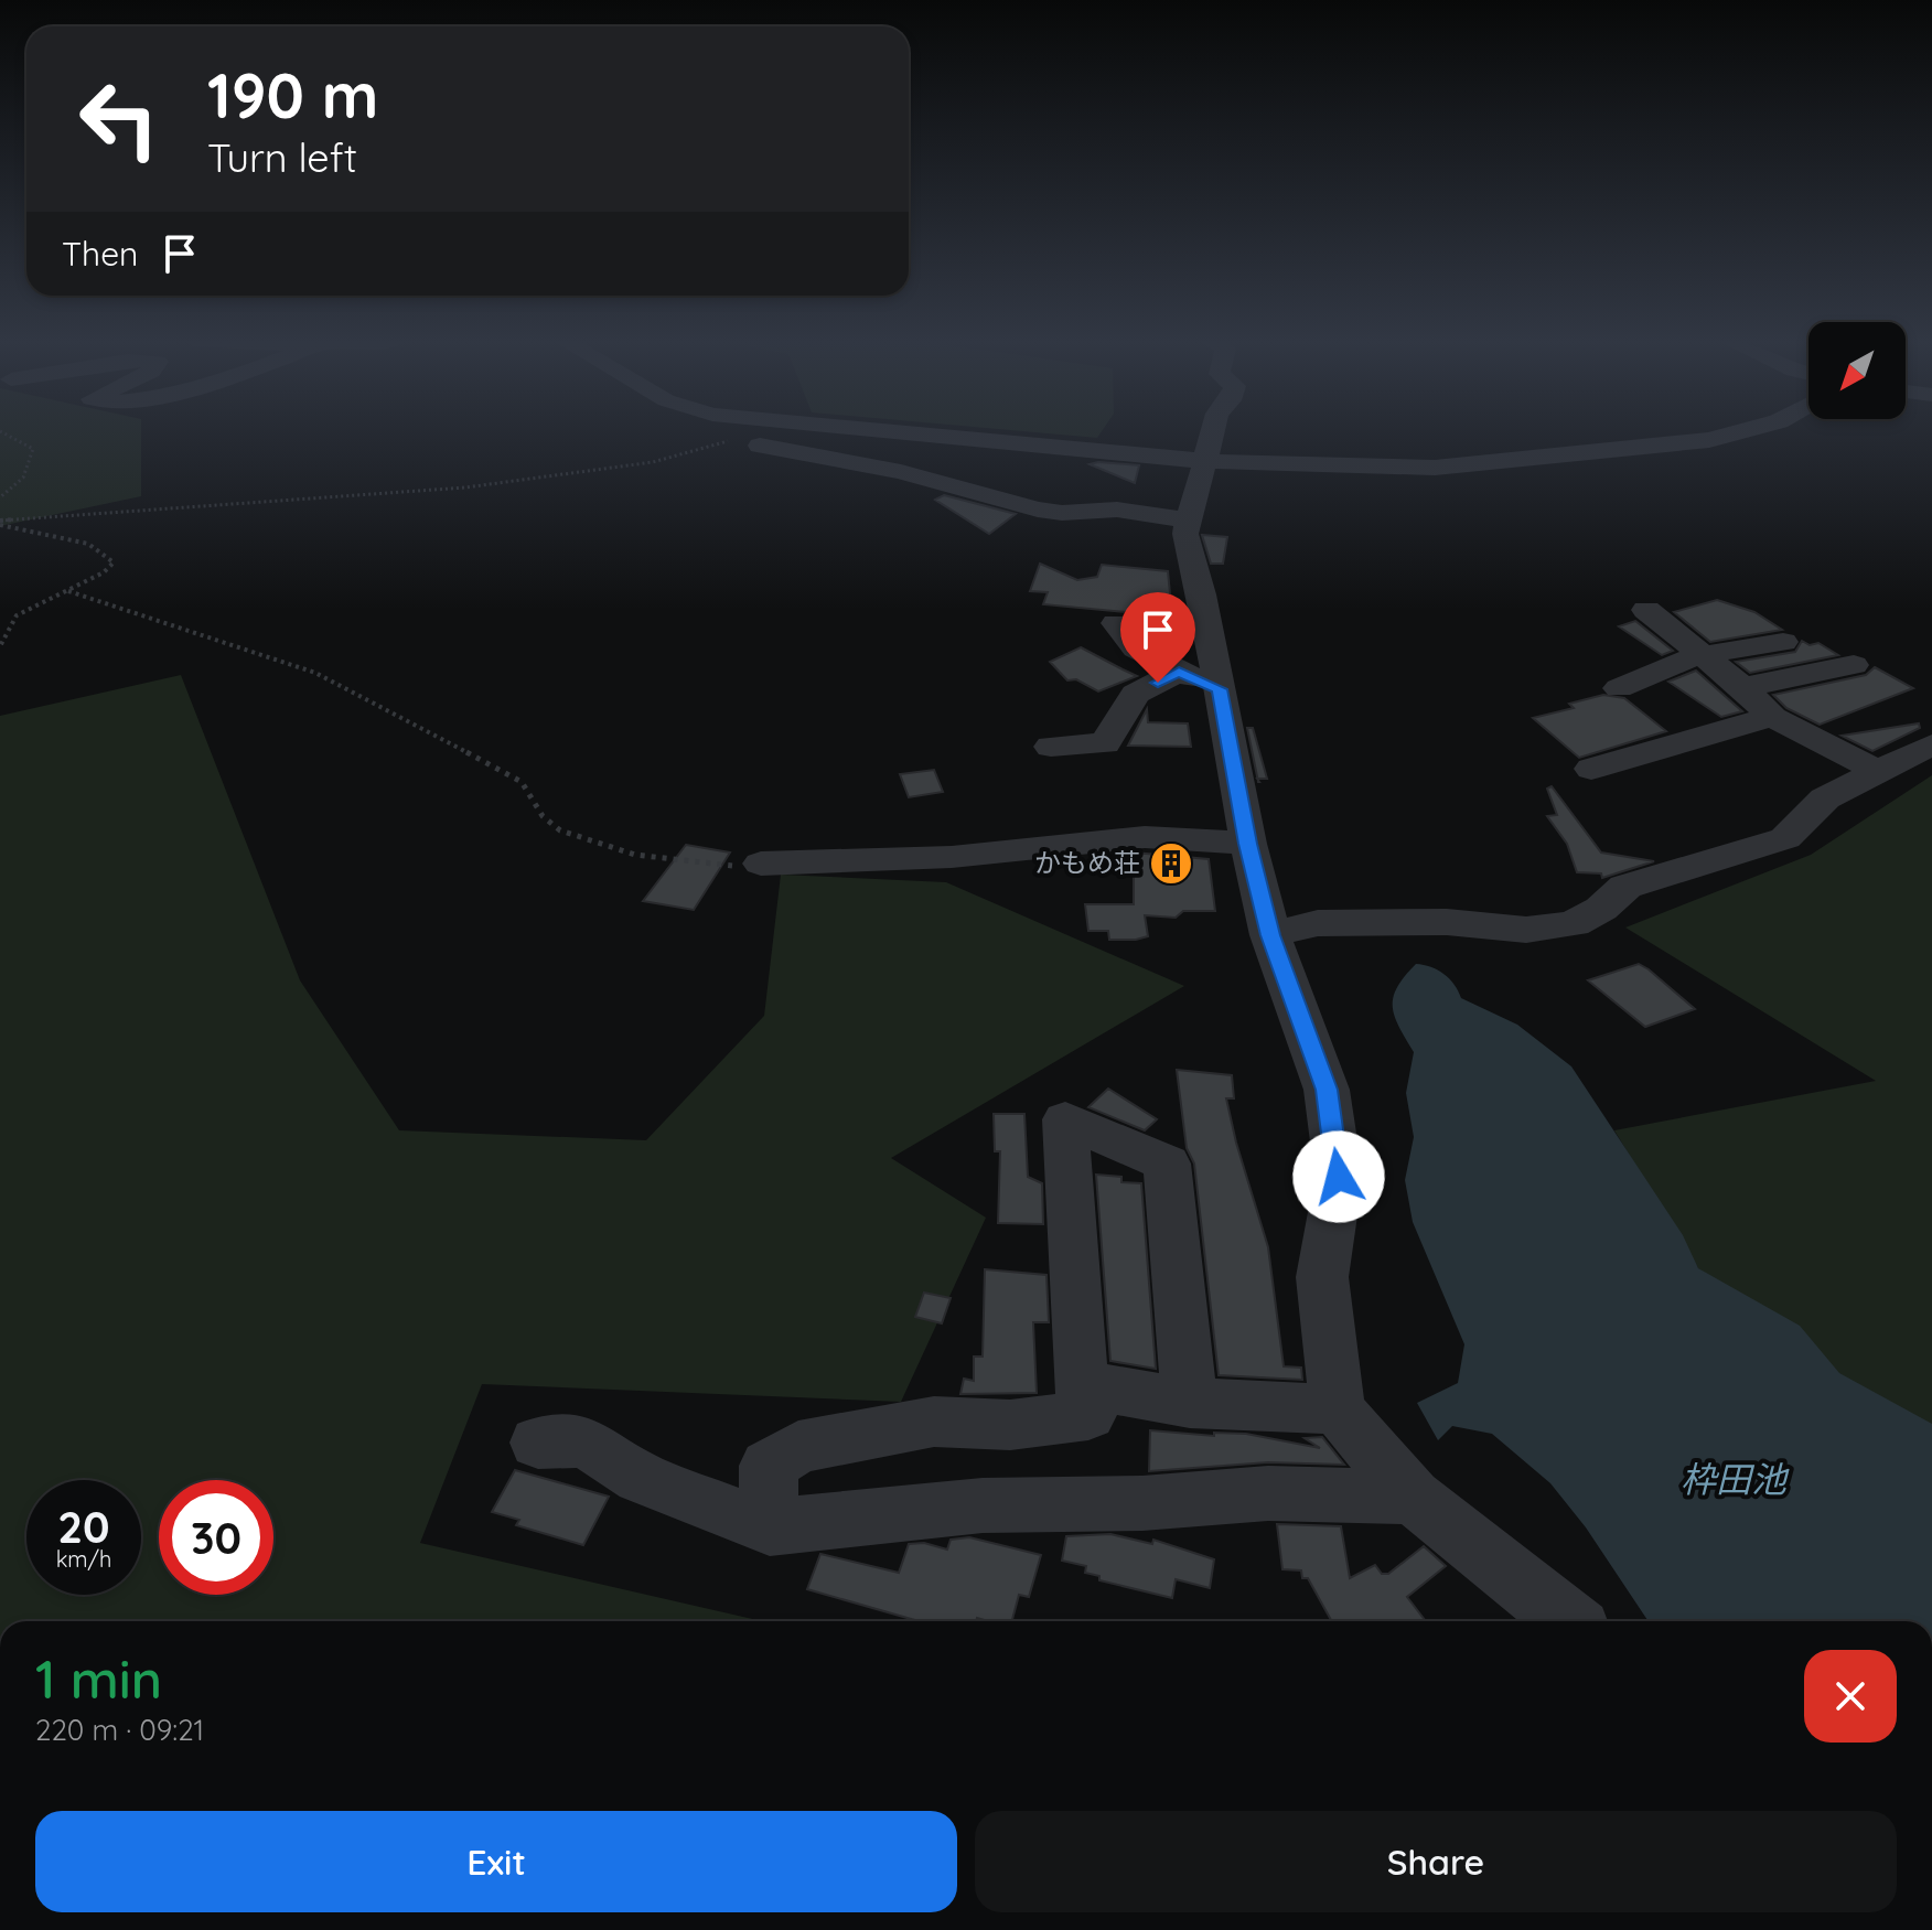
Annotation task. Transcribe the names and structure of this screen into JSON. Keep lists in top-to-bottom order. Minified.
{"water":["枠田池"],"places":{"building":["かもめ荘"]},"north":"bottom left","page":{"turn":["190 m","Turn left"],"then":"Then","speed":"20 km/h","limit":"30","heading":["1 min","220 m · 09:21"],"buttons":["Exit","Share"]}}
